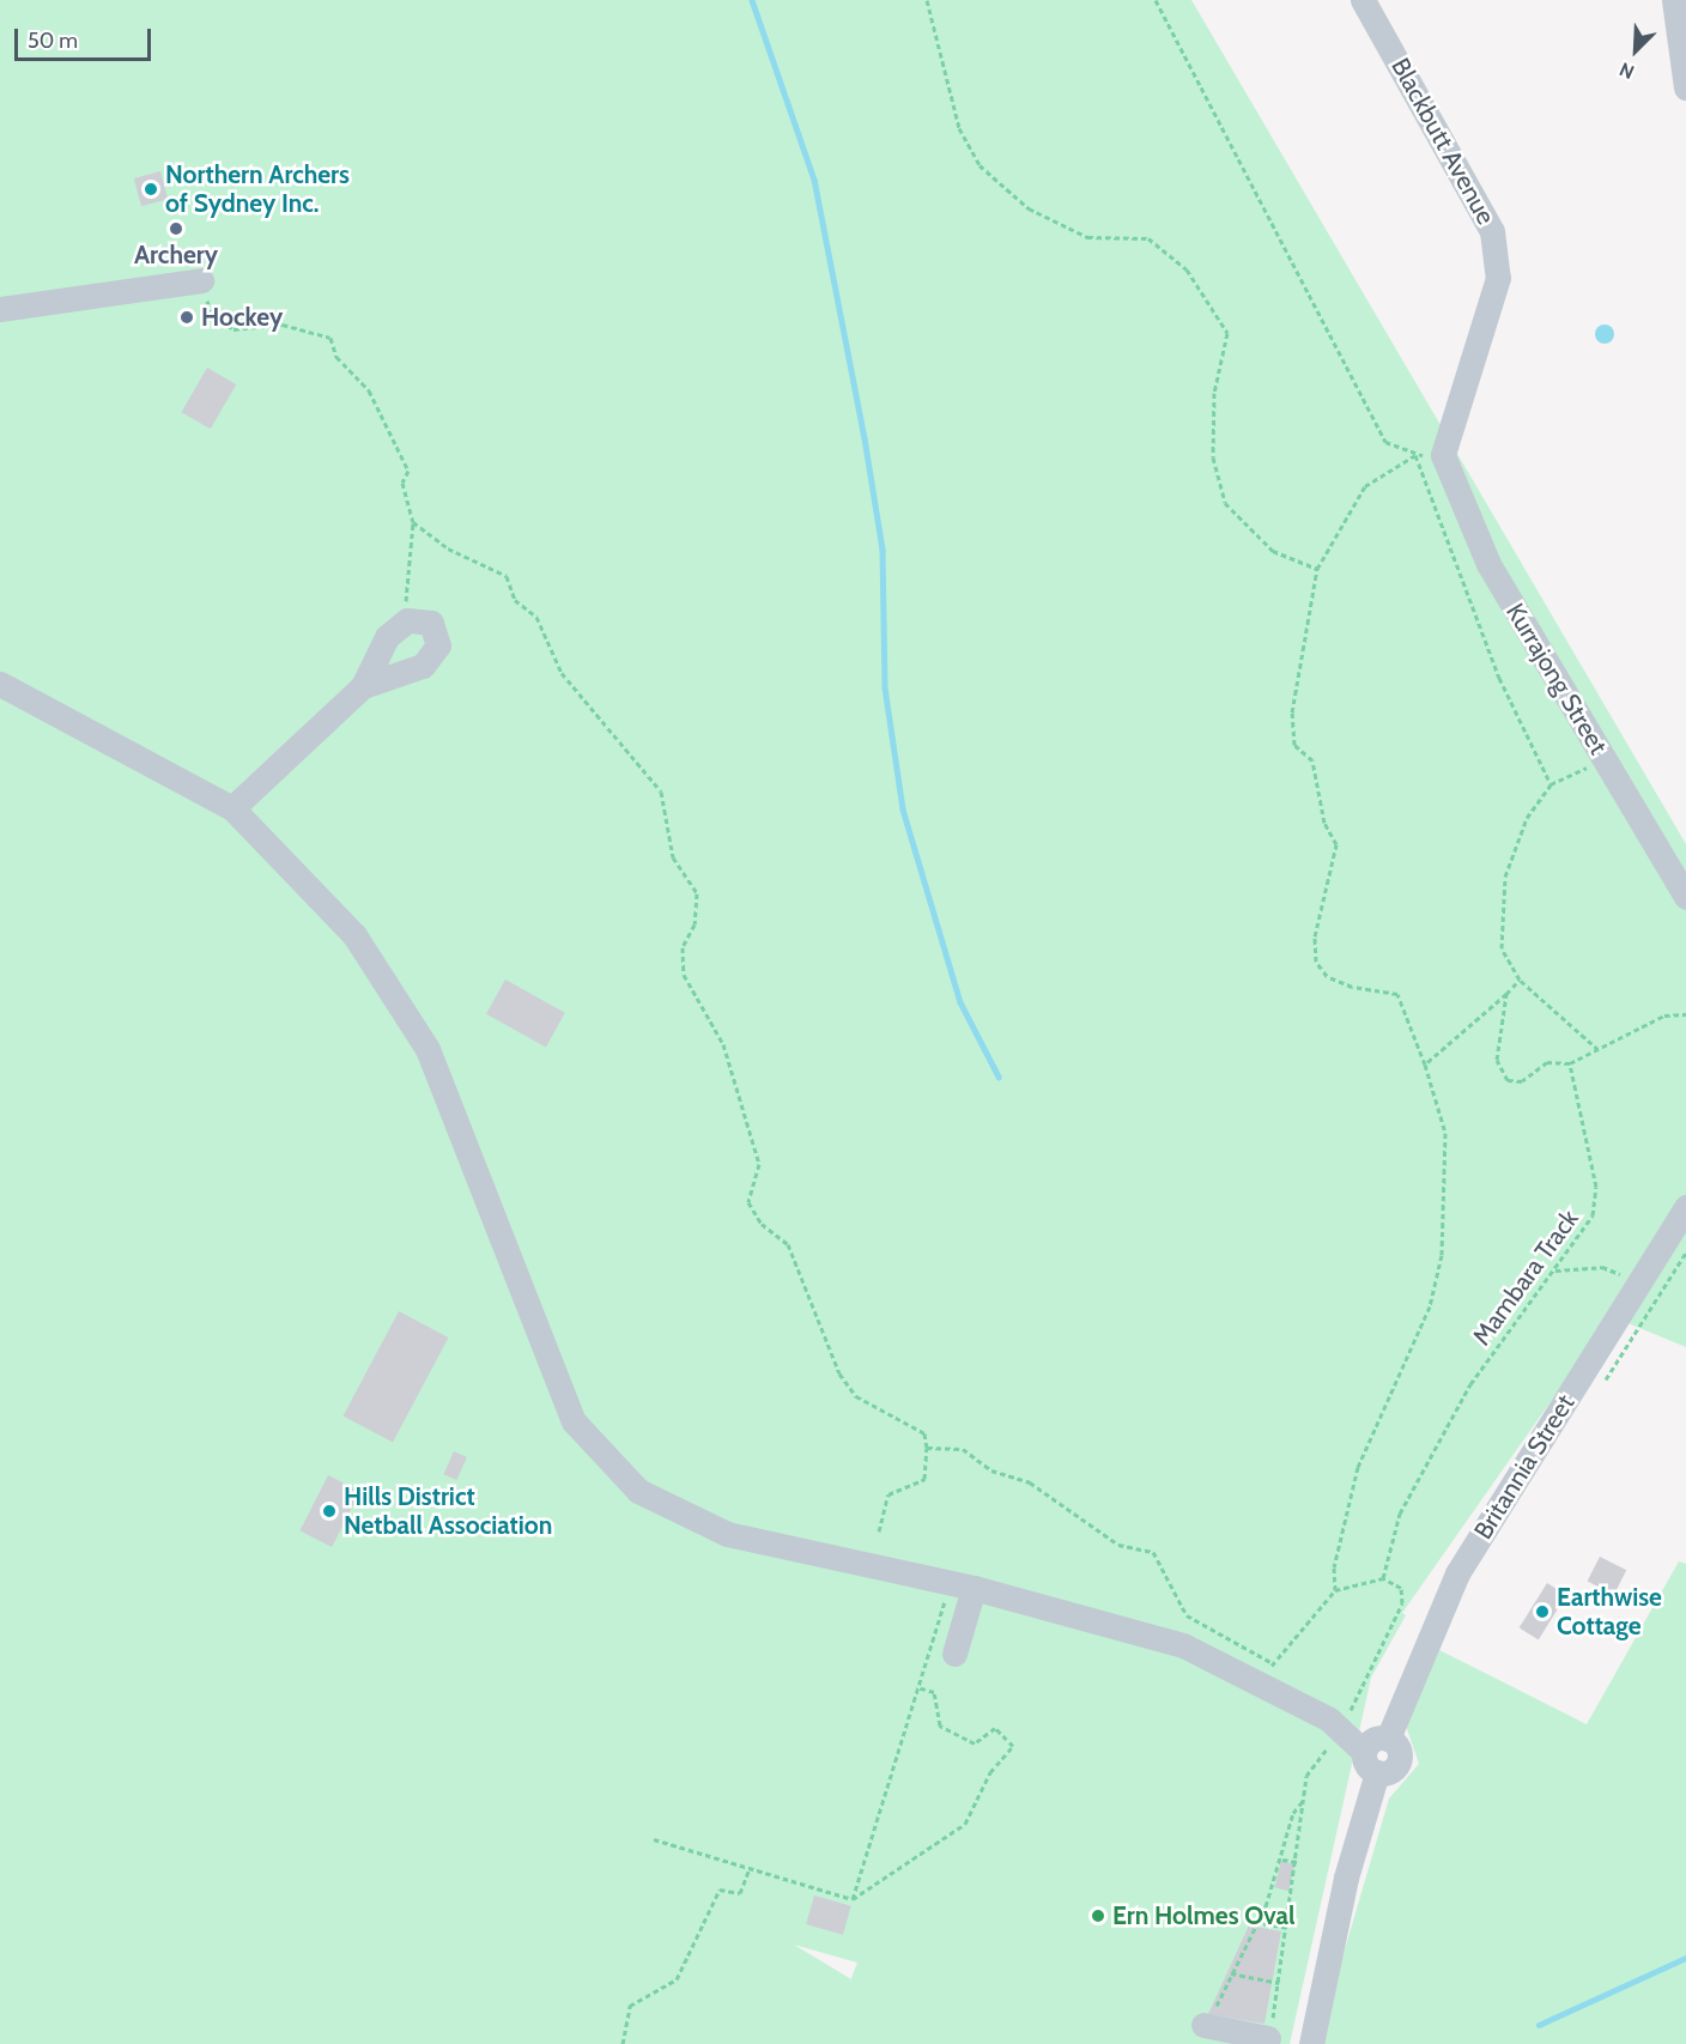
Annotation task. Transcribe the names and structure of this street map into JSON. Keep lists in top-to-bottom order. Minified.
{"streets":{"street":["Blackbutt Avenue","Kurrajong Street","Britannia Street"],"path":["Mambara Track"]},"crossings":[["Blackbutt Avenue","Kurrajong Street"]],"places":["Northern Archers of Sydney Inc.","Archery","Hockey","Hills District Netball Association","Earthwise Cottage","Ern Holmes Oval"],"scale_bar":"50 m","north":"bottom left"}
